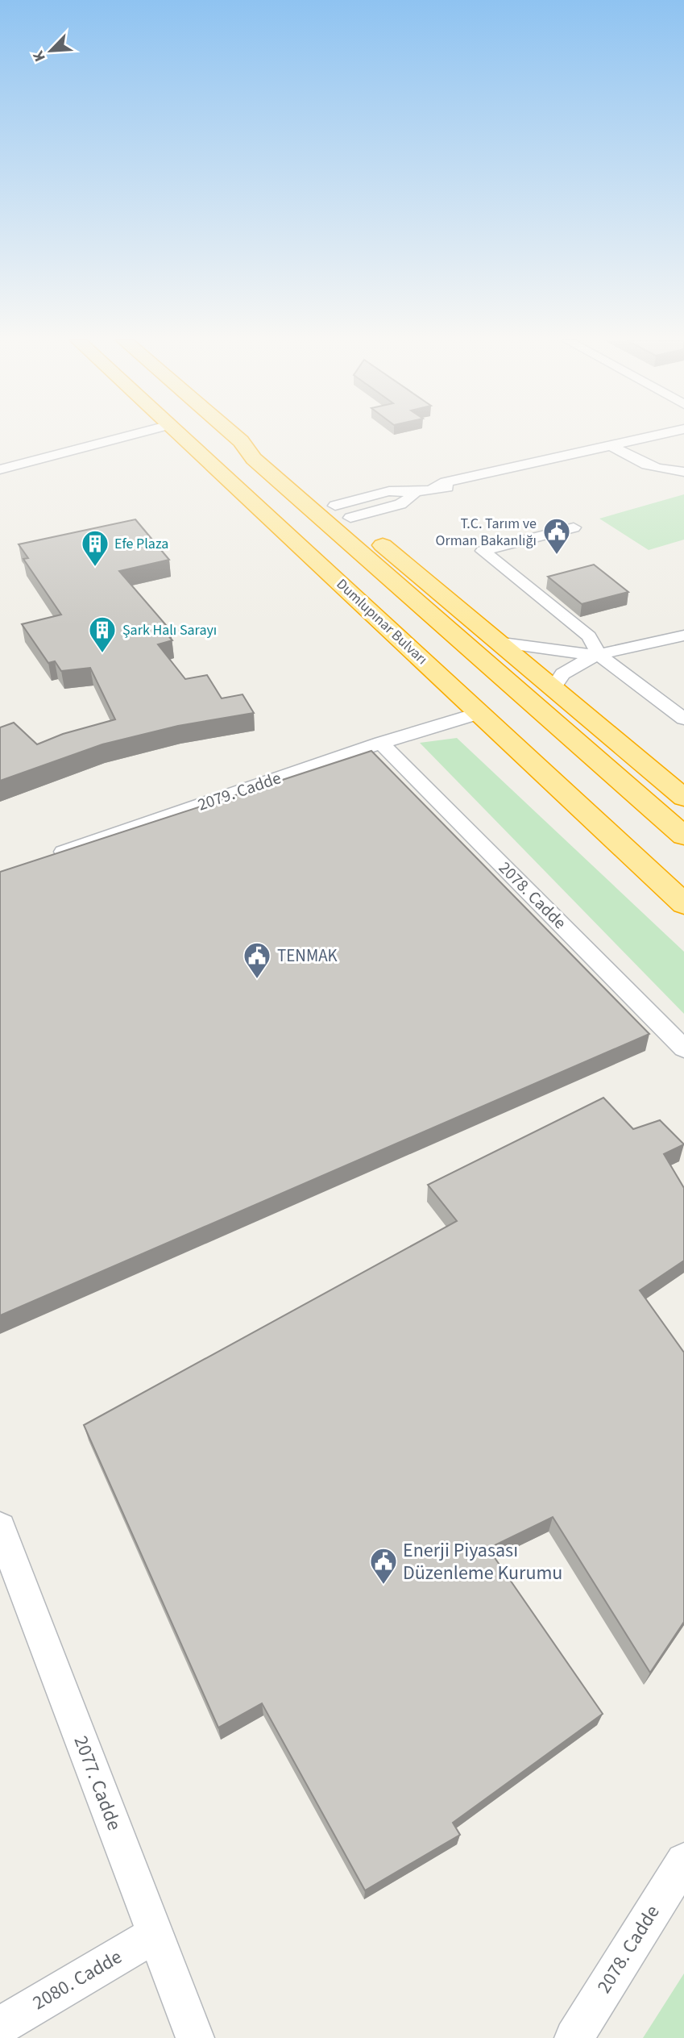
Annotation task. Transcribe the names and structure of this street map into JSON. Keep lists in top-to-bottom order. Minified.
{"streets":{"highway":["Dumlupınar Bulvarı"],"street":["2079. Cadde","2078. Cadde","2077. Cadde","2080. Cadde"]},"crossings":[["Dumlupınar Bulvarı","2079. Cadde"],["2079. Cadde","2078. Cadde"],["2077. Cadde","2080. Cadde"]],"places":{"public building":["T.C. Tarım ve Orman Bakanlığı","TENMAK","Enerji Piyasası Düzenleme Kurumu"],"building":["Efe Plaza","Şark Halı Sarayı"]},"north":"bottom left"}
